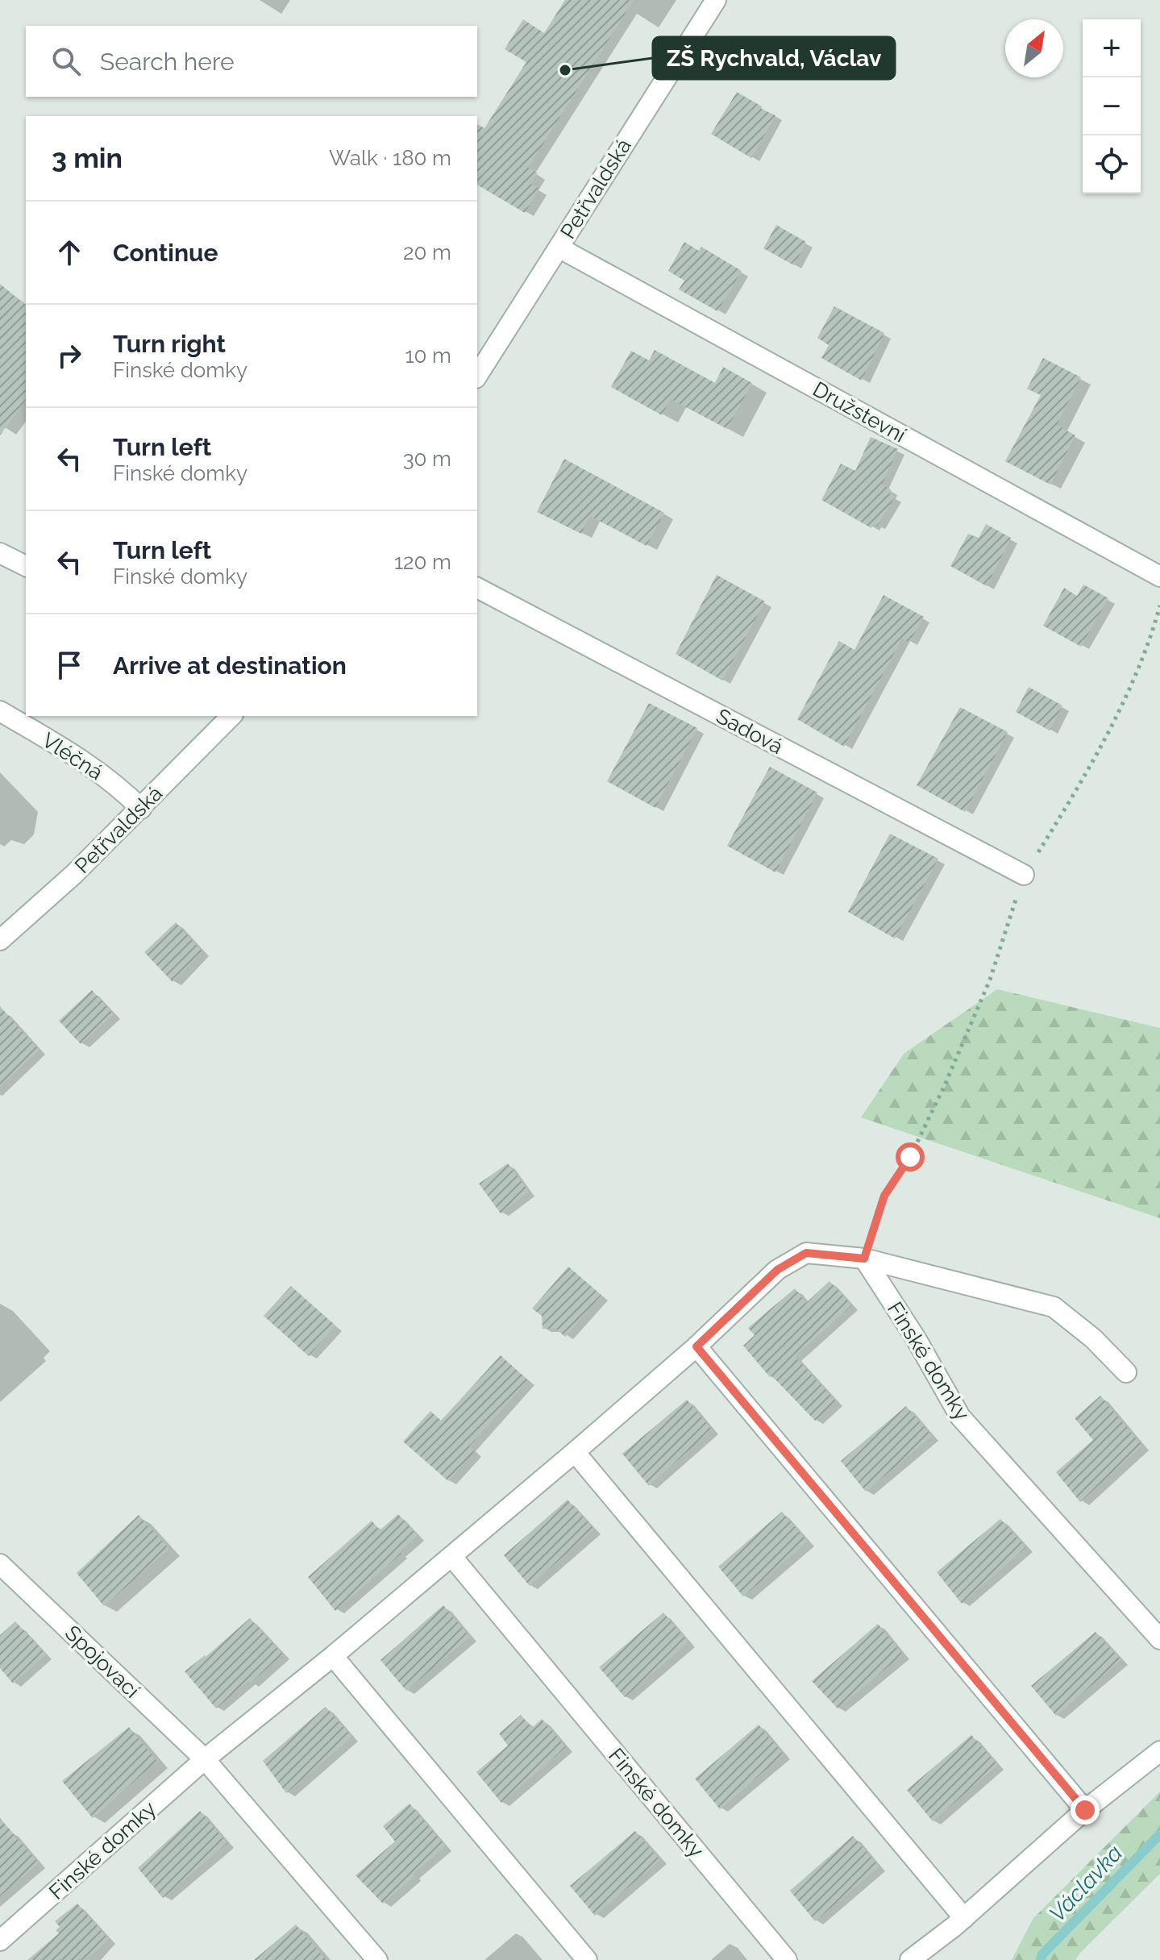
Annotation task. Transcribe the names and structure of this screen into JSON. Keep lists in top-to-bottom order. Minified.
{"streets":{"street":["Petřvaldská","Družstevní","Sadová","Vléčná","Finské domky","Spojovací"]},"crossings":[["Petřvaldská","Družstevní"],["Petřvaldská","Vléčná"],["Finské domky","Spojovací"]],"water":["Václavka"],"places":["ZŠ Rychvald, Václav"],"north":"top right","page":{"map_buttons":["+","−"],"search":"Search here","heading":["3 min","Walk · 180 m"],"list":[["Continue","20 m"],["Turn right","Finské domky","10 m"],["Turn left","Finské domky","30 m"],["Turn left","Finské domky","120 m"],"Arrive at destination"]}}
